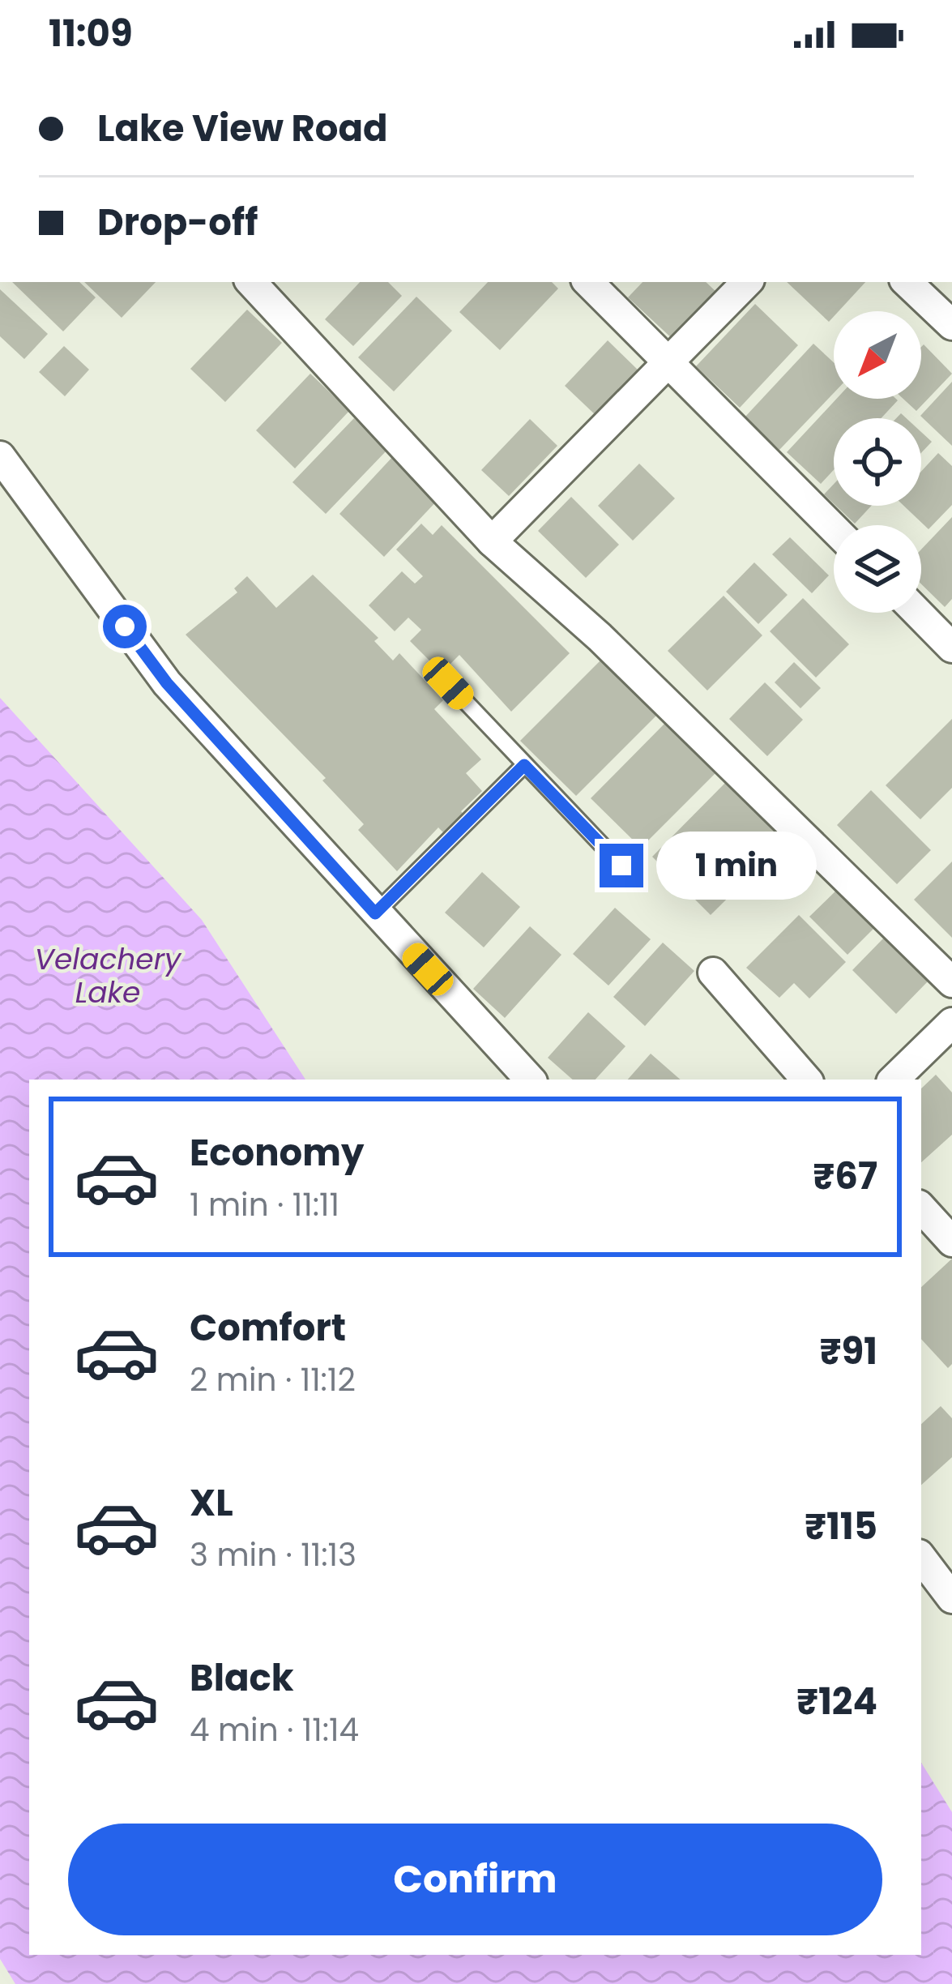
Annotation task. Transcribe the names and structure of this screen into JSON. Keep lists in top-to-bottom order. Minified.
{"water":["Velachery Lake"],"north":"bottom left","page":{"status":"11:09","banner":["Lake View Road","Drop-off"],"bubble":"1 min","list":[{"name":"Economy","note":"1 min · 11:11","value":"₹67"},{"name":"Comfort","note":"2 min · 11:12","value":"₹91"},{"name":"XL","note":"3 min · 11:13","value":"₹115"},{"name":"Black","note":"4 min · 11:14","value":"₹124"}],"buttons":"Confirm"}}
